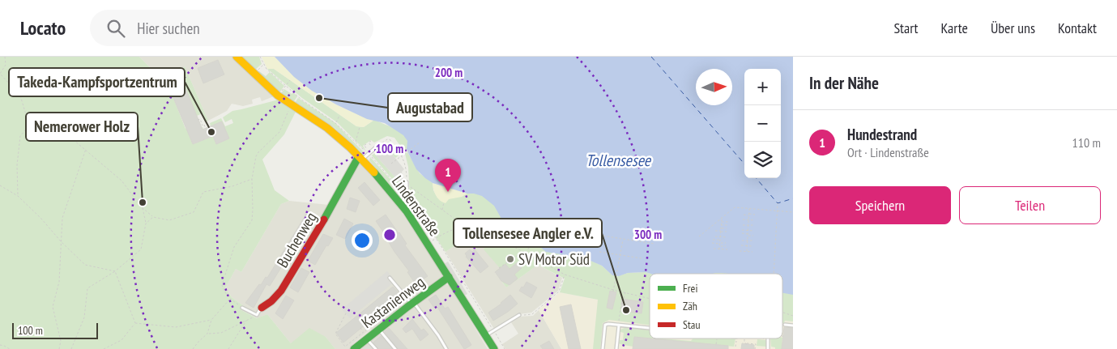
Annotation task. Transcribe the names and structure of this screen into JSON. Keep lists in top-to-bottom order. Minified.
{"streets":{"street":["Lindenstraße","Buchenweg","Kastanienweg"]},"crossings":[["Lindenstraße","Buchenweg"],["Lindenstraße","Kastanienweg"]],"water":["Tollensesee"],"places":["Augustabad","Takeda-Kampfsportzentrum","Nemerower Holz","SV Motor Süd","Tollensesee Angler e.V."],"legend":["Frei","Zäh","Stau"],"scale_bar":"100 m","north":"right","page":{"header":"Locato","search":"Hier suchen","nav":["Start","Karte","Über uns","Kontakt"],"heading":"In der Nähe","map_buttons":["+","−"],"list":[{"mark":"1","name":"Hundestrand","note":"Ort · Lindenstraße","value":"110 m"}],"pins":"1","buttons":["Speichern","Teilen"],"scale":"100 m"},"rings":["200 m","100 m","300 m"]}
